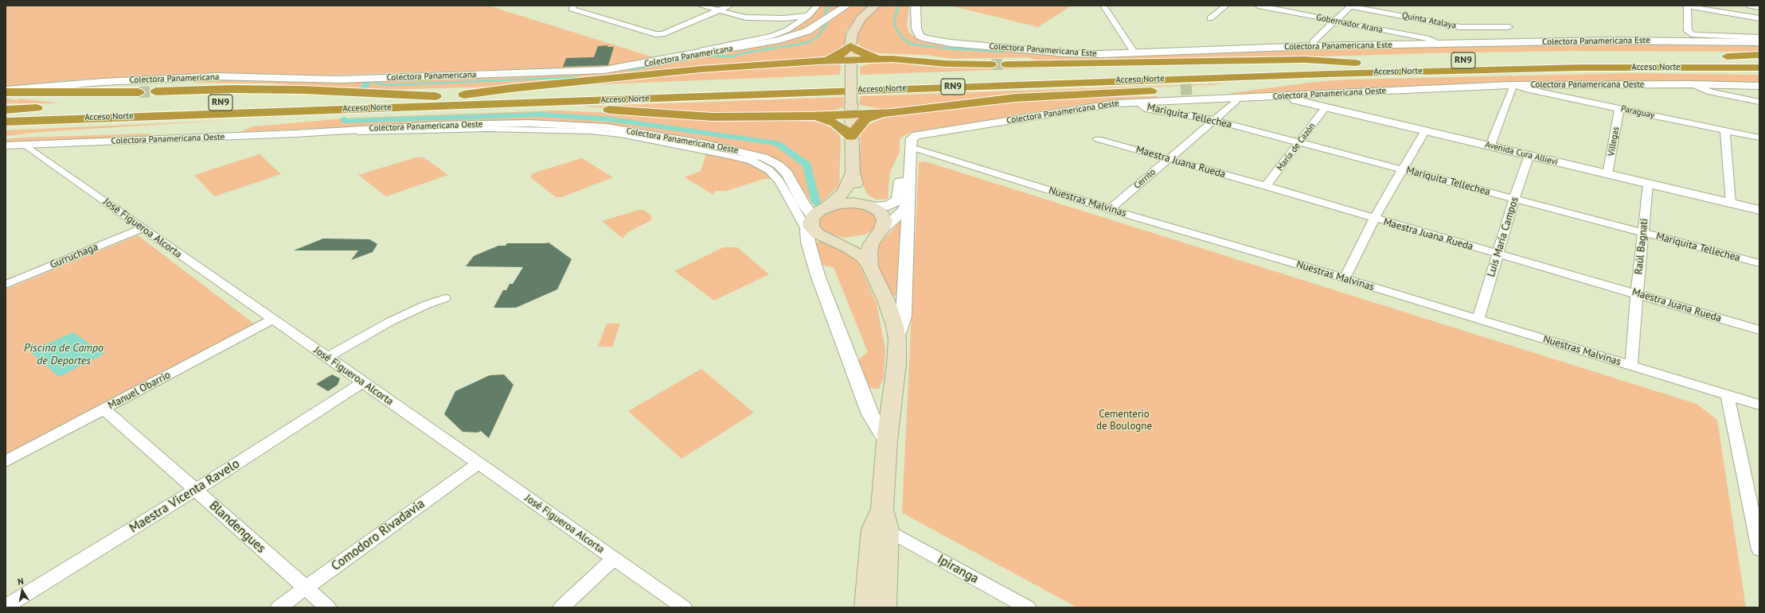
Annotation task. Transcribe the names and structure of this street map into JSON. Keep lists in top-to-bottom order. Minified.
{"streets":{"highway":["RN9","Acceso Norte"],"street":["Quinta Atalaya","Gobernador Arana","Colectora Panamericana Este","Colectora Panamericana","Colectora Panamericana Oeste","Paraguay","Mariquita Tellechea","Villegas","María de Cazón","Avenida Cura Allievi","Maestra Juana Rueda","Cerrito","Nuestras Malvinas","José Figueroa Alcorta","Luis María Campos","Raúl Bagnati","Gurruchaga","Manuel Obarrio","Maestra Vicenta Ravelo","Blandengues","Comodoro Rivadavia","Ipiranga"]},"crossings":[["Quinta Atalaya","Gobernador Arana"],["Gobernador Arana","Colectora Panamericana Este"],["Colectora Panamericana Oeste","Paraguay"],["Colectora Panamericana Oeste","Mariquita Tellechea"],["Colectora Panamericana Oeste","Avenida Cura Allievi"],["Colectora Panamericana Oeste","Cerrito"],["Colectora Panamericana Oeste","Nuestras Malvinas"],["Colectora Panamericana Oeste","José Figueroa Alcorta"],["Paraguay","Villegas"],["Mariquita Tellechea","María de Cazón"],["Mariquita Tellechea","Cerrito"],["Mariquita Tellechea","Luis María Campos"],["Mariquita Tellechea","Raúl Bagnati"],["Villegas","Avenida Cura Allievi"],["María de Cazón","Avenida Cura Allievi"],["María de Cazón","Maestra Juana Rueda"],["Avenida Cura Allievi","Luis María Campos"],["Avenida Cura Allievi","Raúl Bagnati"],["Maestra Juana Rueda","Cerrito"],["Maestra Juana Rueda","Luis María Campos"],["Maestra Juana Rueda","Raúl Bagnati"],["Cerrito","Nuestras Malvinas"],["Nuestras Malvinas","Luis María Campos"],["Nuestras Malvinas","Raúl Bagnati"],["José Figueroa Alcorta","Gurruchaga"],["José Figueroa Alcorta","Manuel Obarrio"],["José Figueroa Alcorta","Maestra Vicenta Ravelo"],["José Figueroa Alcorta","Comodoro Rivadavia"],["Manuel Obarrio","Blandengues"],["Maestra Vicenta Ravelo","Blandengues"],["Blandengues","Comodoro Rivadavia"]],"water":["Piscina de Campo de Deportes"],"parks":["Cementerio de Boulogne"],"north":"top"}
